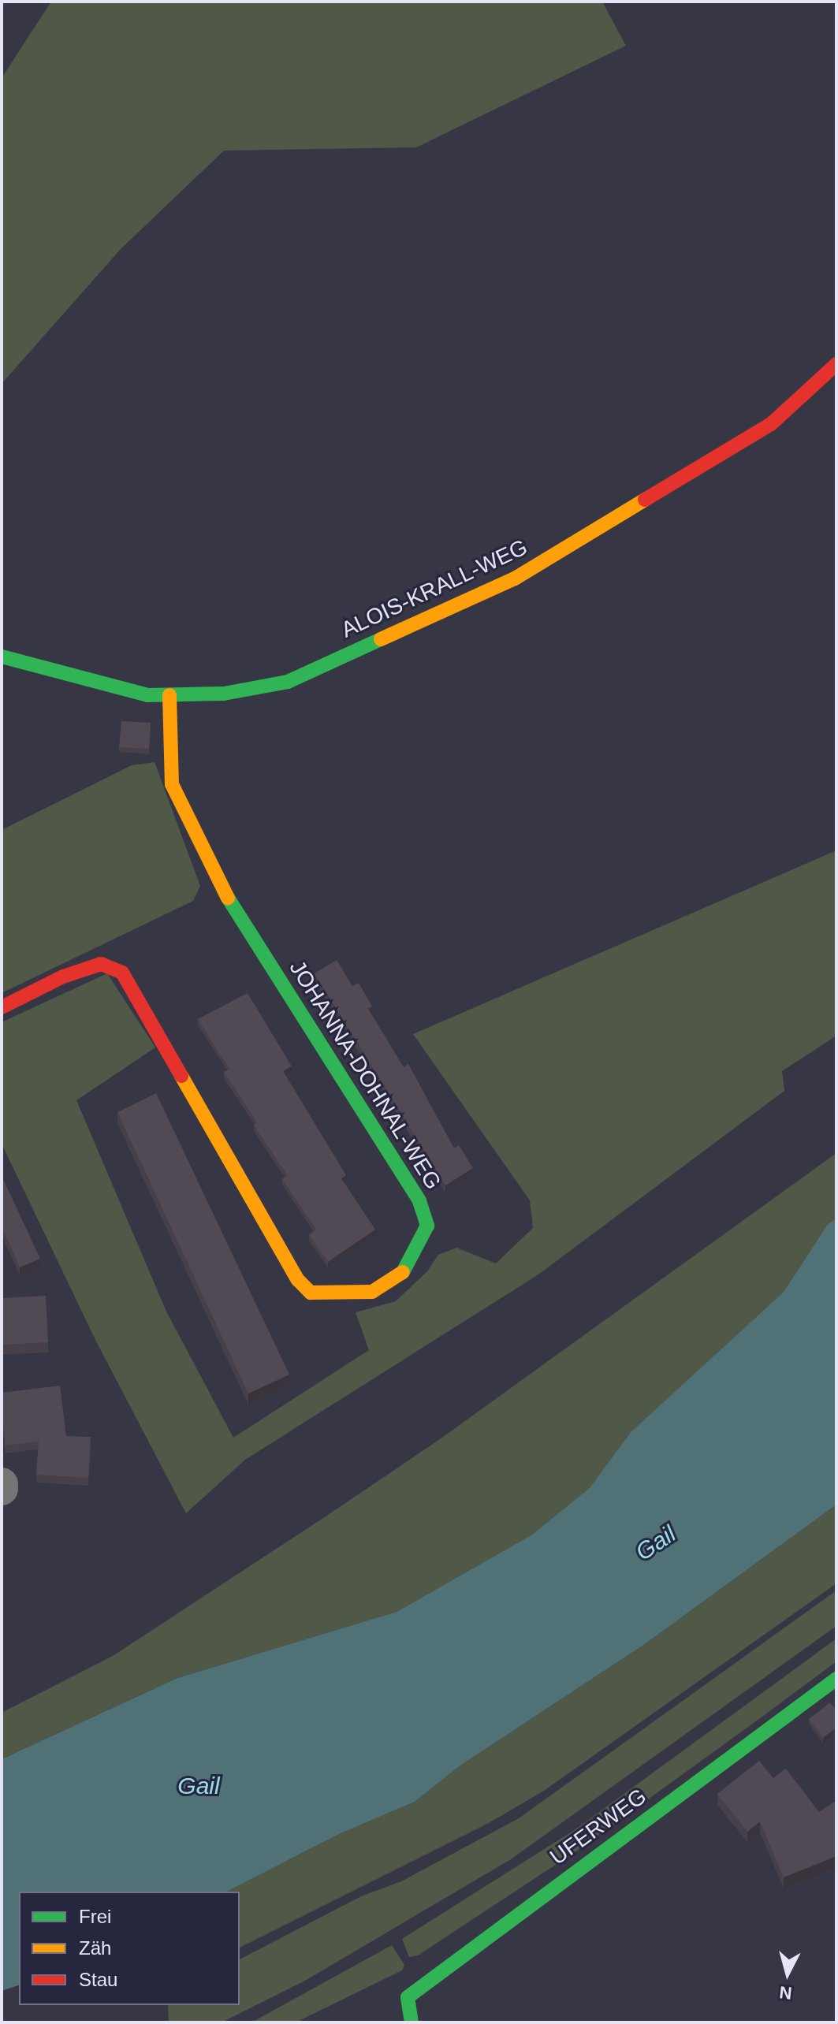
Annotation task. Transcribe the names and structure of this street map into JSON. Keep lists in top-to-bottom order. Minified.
{"streets":{"street":["ALOIS-KRALL-WEG","JOHANNA-DOHNAL-WEG","UFERWEG"]},"crossings":[["ALOIS-KRALL-WEG","JOHANNA-DOHNAL-WEG"]],"water":["Gail"],"legend":["Frei","Zäh","Stau"],"north":"bottom"}
